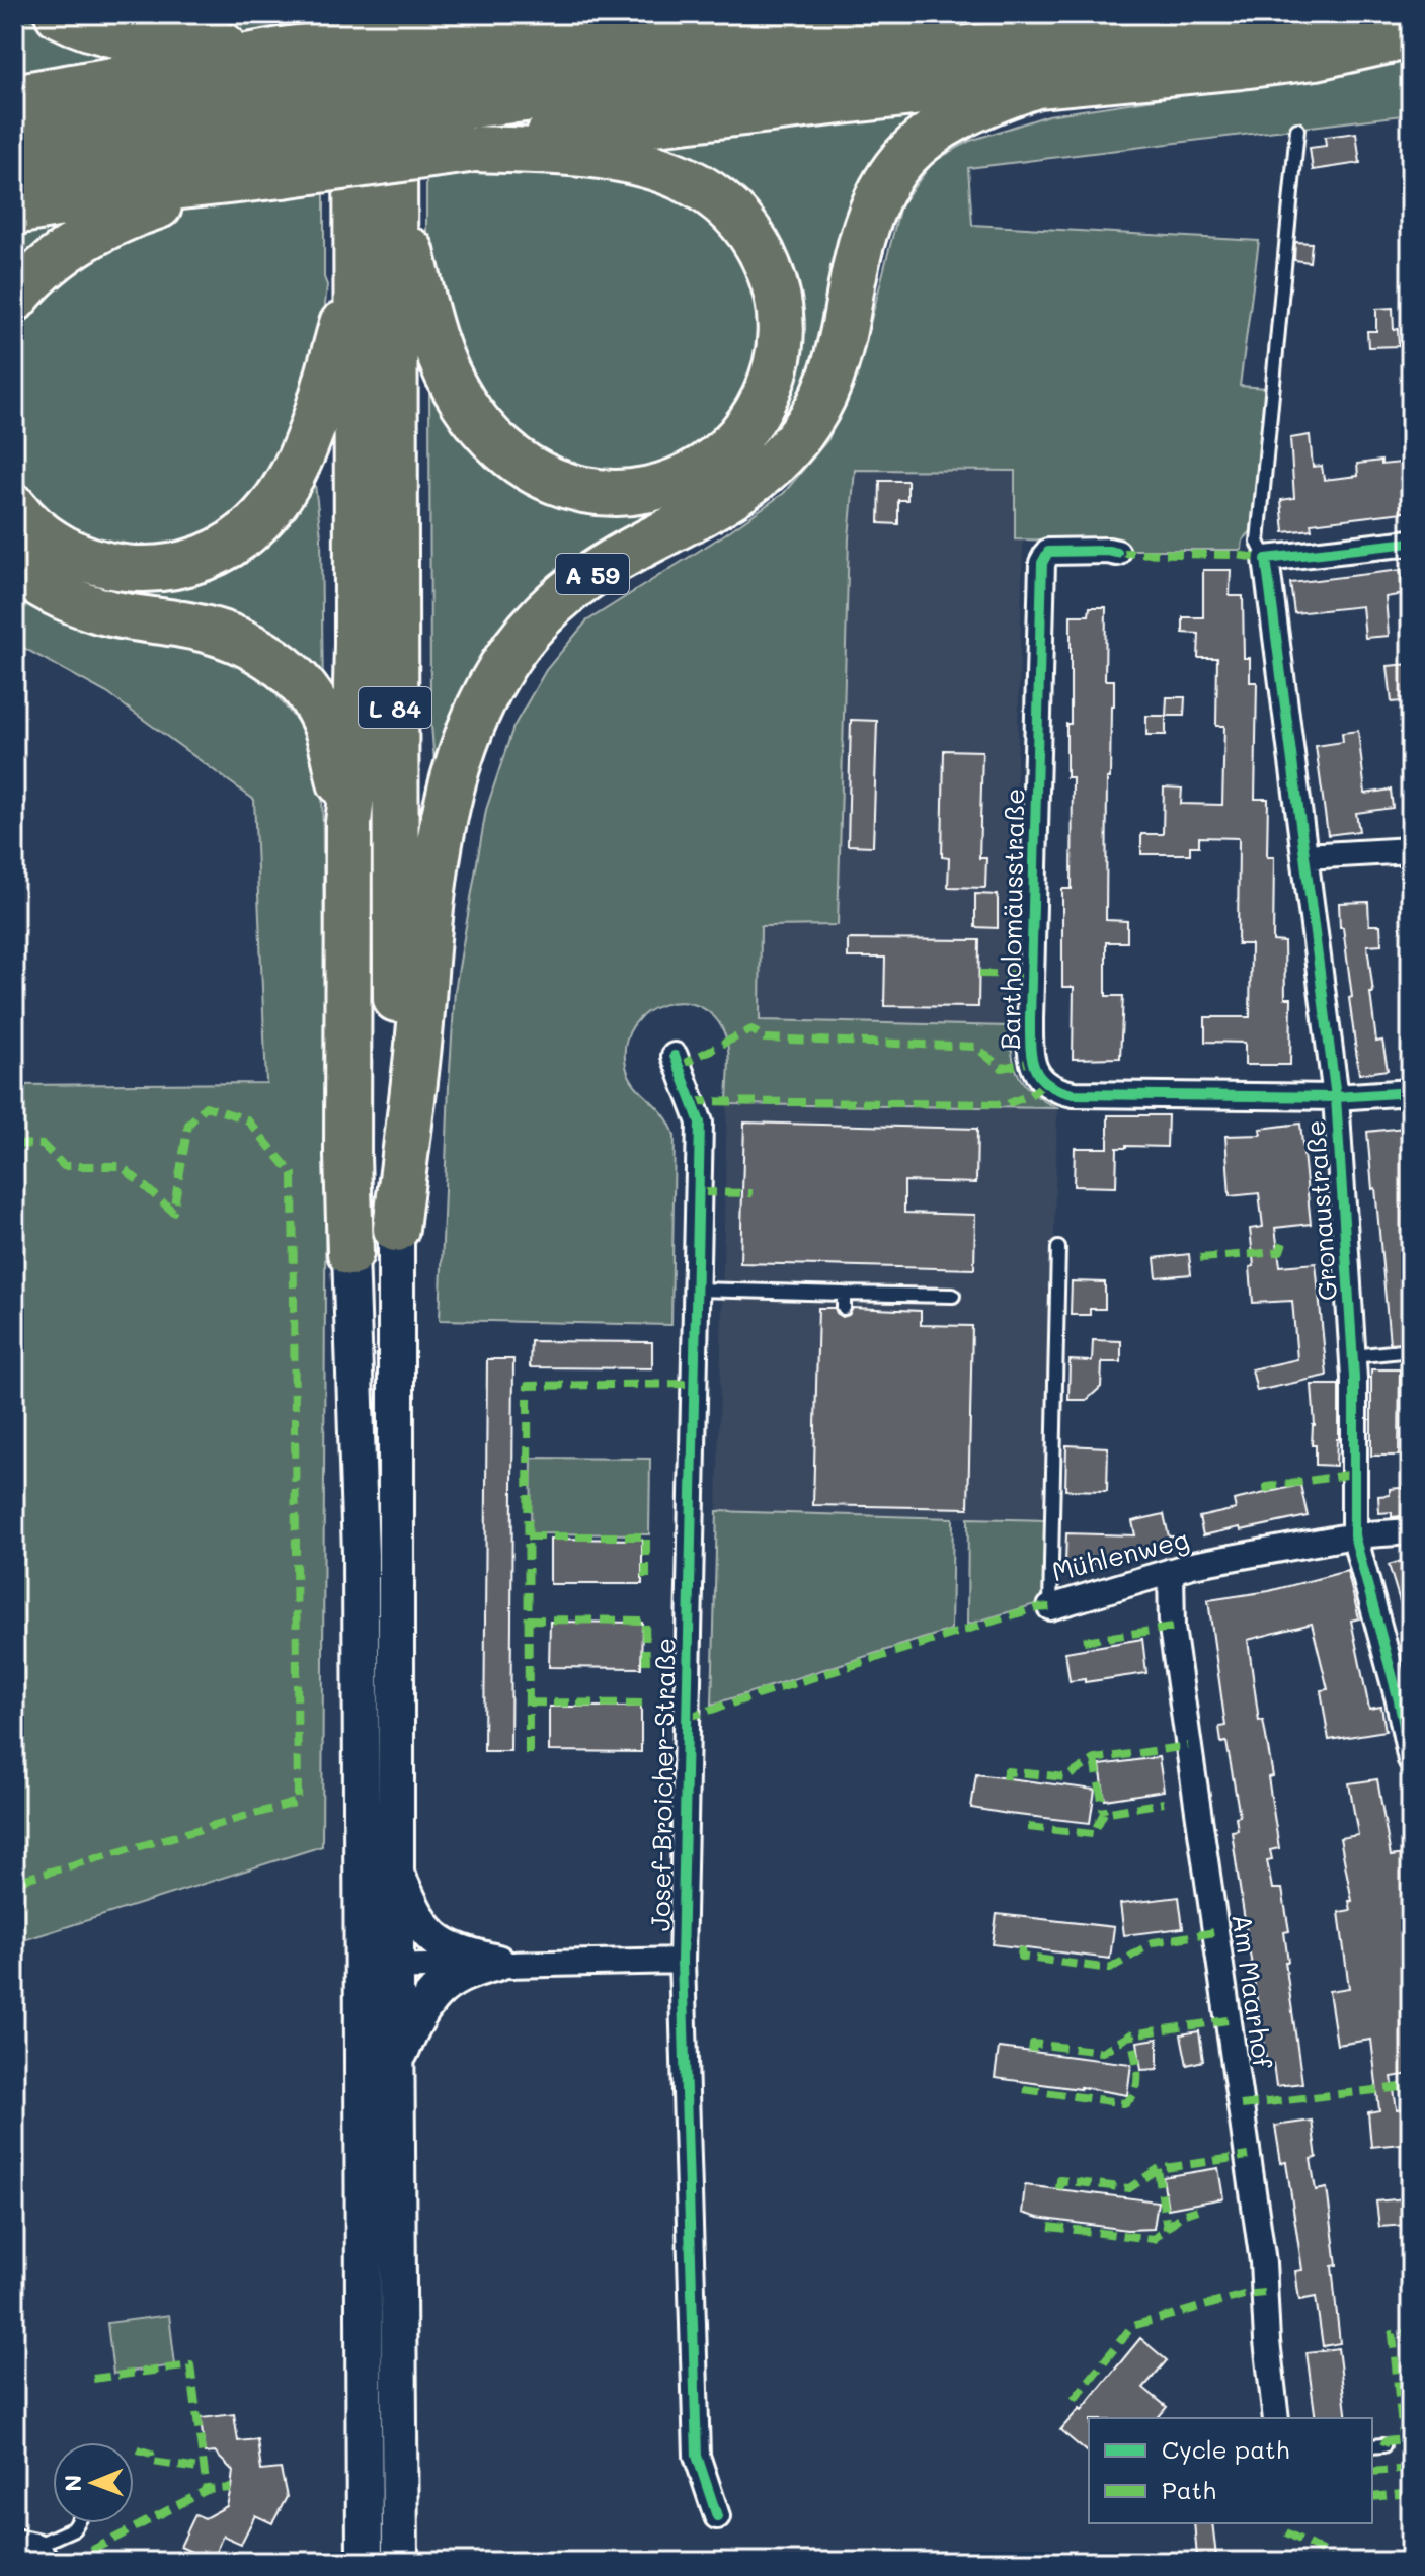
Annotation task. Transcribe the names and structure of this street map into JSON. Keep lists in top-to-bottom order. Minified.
{"streets":{"highway":["A 59","L 84"],"street":["Bartholomäusstraße","Gronaustraße","Mühlenweg","Josef-Broicher-Straße","Am Maarhof"]},"crossings":[["A 59","L 84"],["L 84","Josef-Broicher-Straße"],["Bartholomäusstraße","Gronaustraße"],["Gronaustraße","Mühlenweg"],["Mühlenweg","Am Maarhof"]],"legend":["Cycle path","Path"],"north":"left"}
